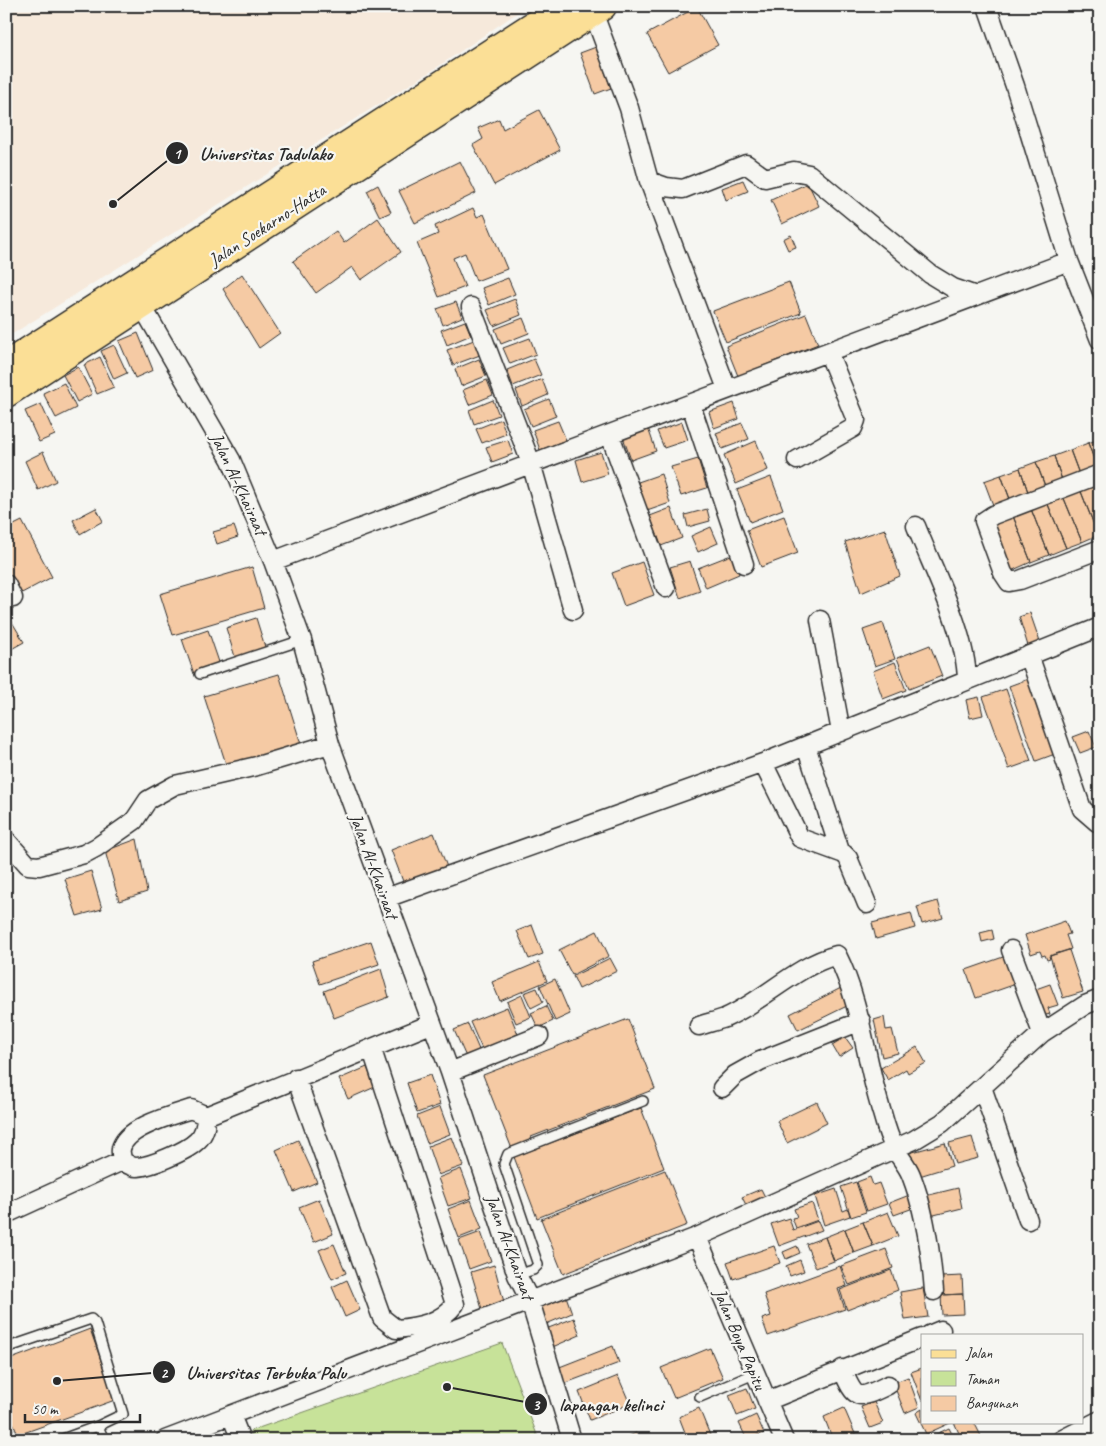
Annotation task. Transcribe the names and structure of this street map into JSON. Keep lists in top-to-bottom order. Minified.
{"streets":{"main road":["Jalan Soekarno-Hatta"],"street":["Jalan Al-Khairaat","Jalan Boya Papitu"]},"crossings":[["Jalan Soekarno-Hatta","Jalan Al-Khairaat"]],"places":["Universitas Tadulako","Universitas Terbuka Palu","lapangan kelinci"],"legend":["Jalan","Taman","Bangunan"],"scale_bar":"50 m"}
